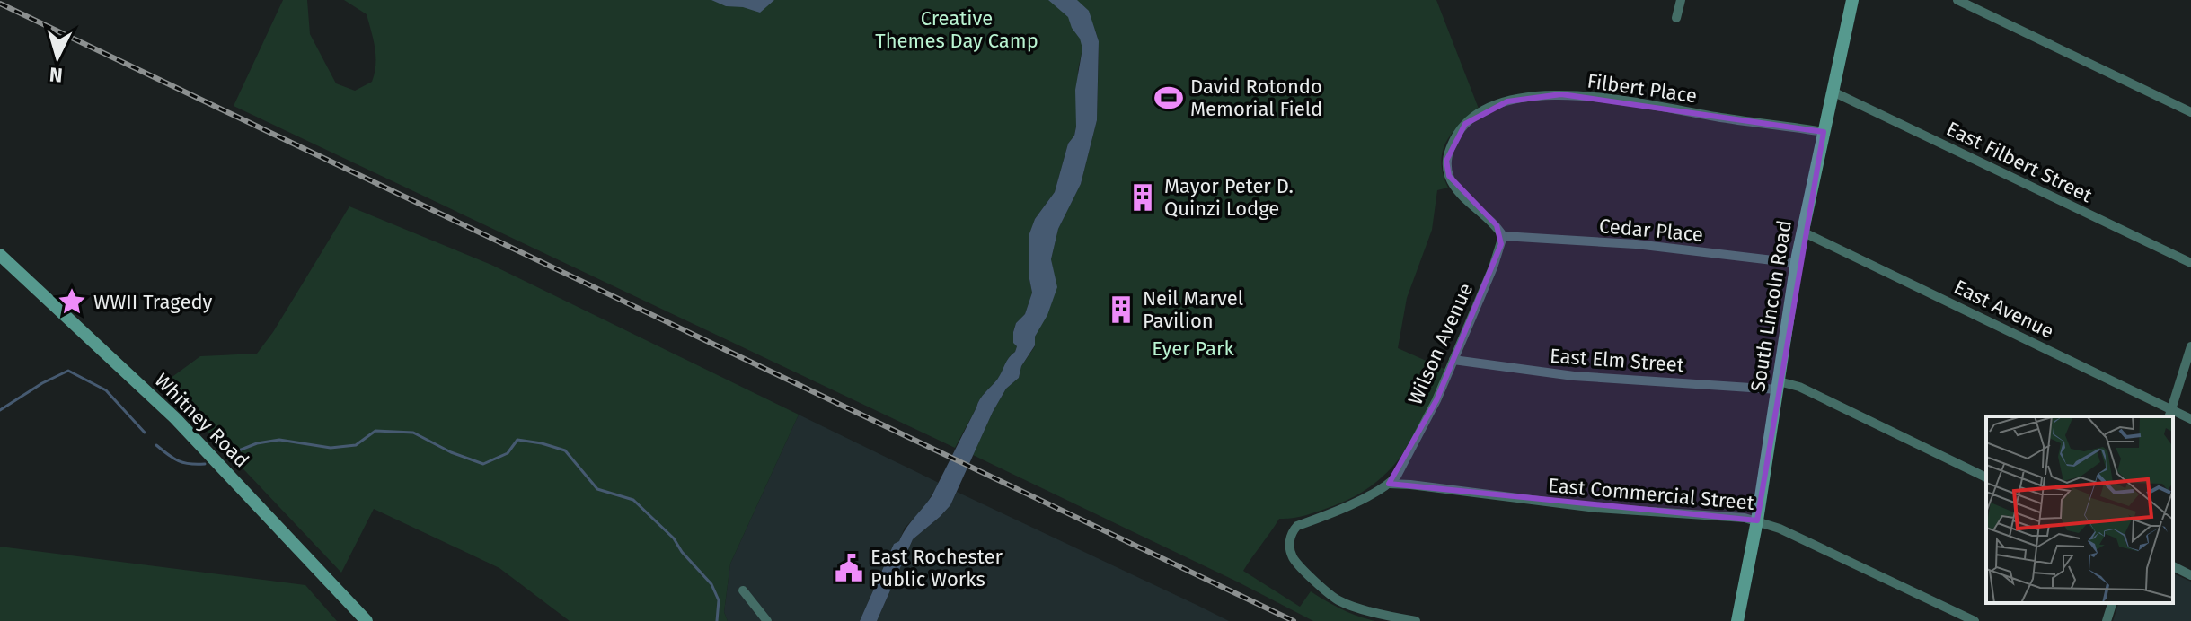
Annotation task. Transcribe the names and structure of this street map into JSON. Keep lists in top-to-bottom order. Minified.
{"streets":{"street":["Filbert Place","East Filbert Street","Cedar Place","South Lincoln Road","East Avenue","Wilson Avenue","East Elm Street","Whitney Road","East Commercial Street"]},"crossings":[["Filbert Place","Cedar Place"],["Filbert Place","South Lincoln Road"],["Filbert Place","Wilson Avenue"],["East Filbert Street","South Lincoln Road"],["Cedar Place","South Lincoln Road"],["Cedar Place","Wilson Avenue"],["South Lincoln Road","East Avenue"],["South Lincoln Road","East Elm Street"],["South Lincoln Road","East Commercial Street"],["Wilson Avenue","East Elm Street"],["Wilson Avenue","East Commercial Street"]],"parks":["Creative Themes Day Camp","Eyer Park"],"places":{"sports":["David Rotondo Memorial Field"],"building":["Mayor Peter D. Quinzi Lodge","Neil Marvel Pavilion"],"place":["WWII Tragedy"],"public building":["East Rochester Public Works"]},"north":"bottom"}
